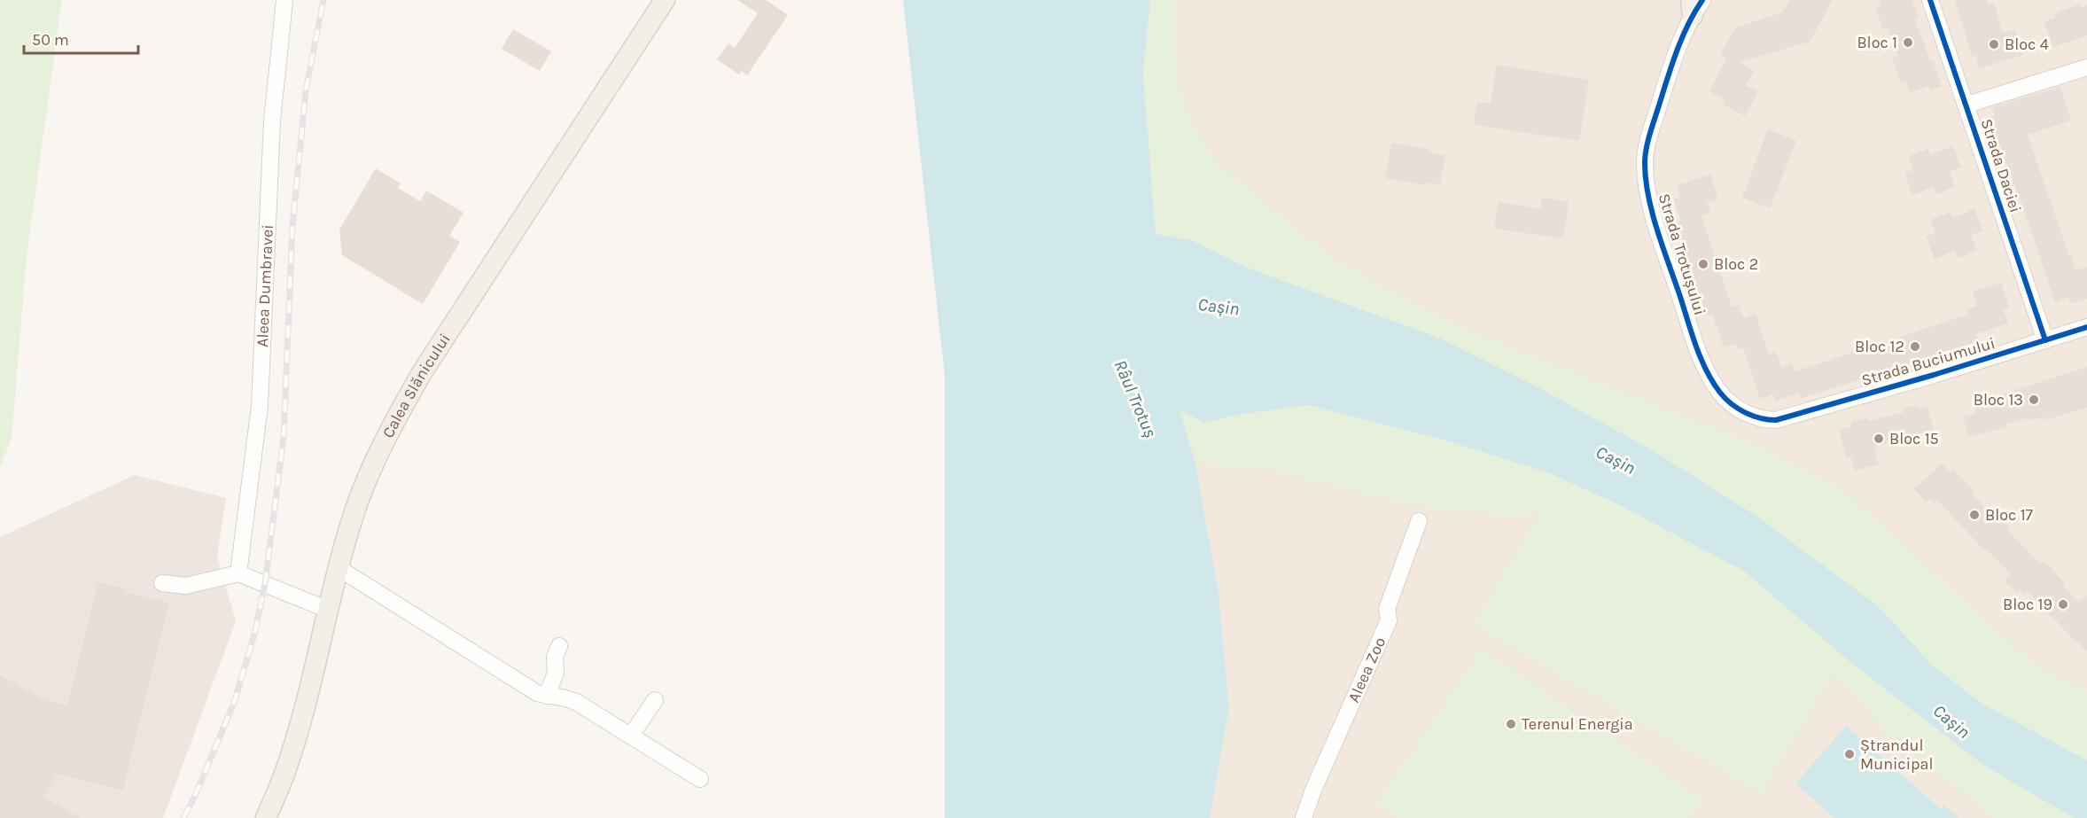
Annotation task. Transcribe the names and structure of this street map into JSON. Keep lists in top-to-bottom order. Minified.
{"streets":{"main road":["Calea Slănicului"],"street":["Strada Daciei","Strada Trotușului","Aleea Dumbravei","Strada Buciumului","Aleea Zoo"]},"crossings":[["Strada Daciei","Strada Buciumului"],["Strada Trotușului","Strada Buciumului"]],"water":["Cașin","Râul Trotuș"],"places":["Bloc 1","Bloc 4","Bloc 2","Bloc 12","Bloc 13","Bloc 15","Bloc 17","Bloc 19","Terenul Energia","Ștrandul Municipal"],"scale_bar":"50 m"}
